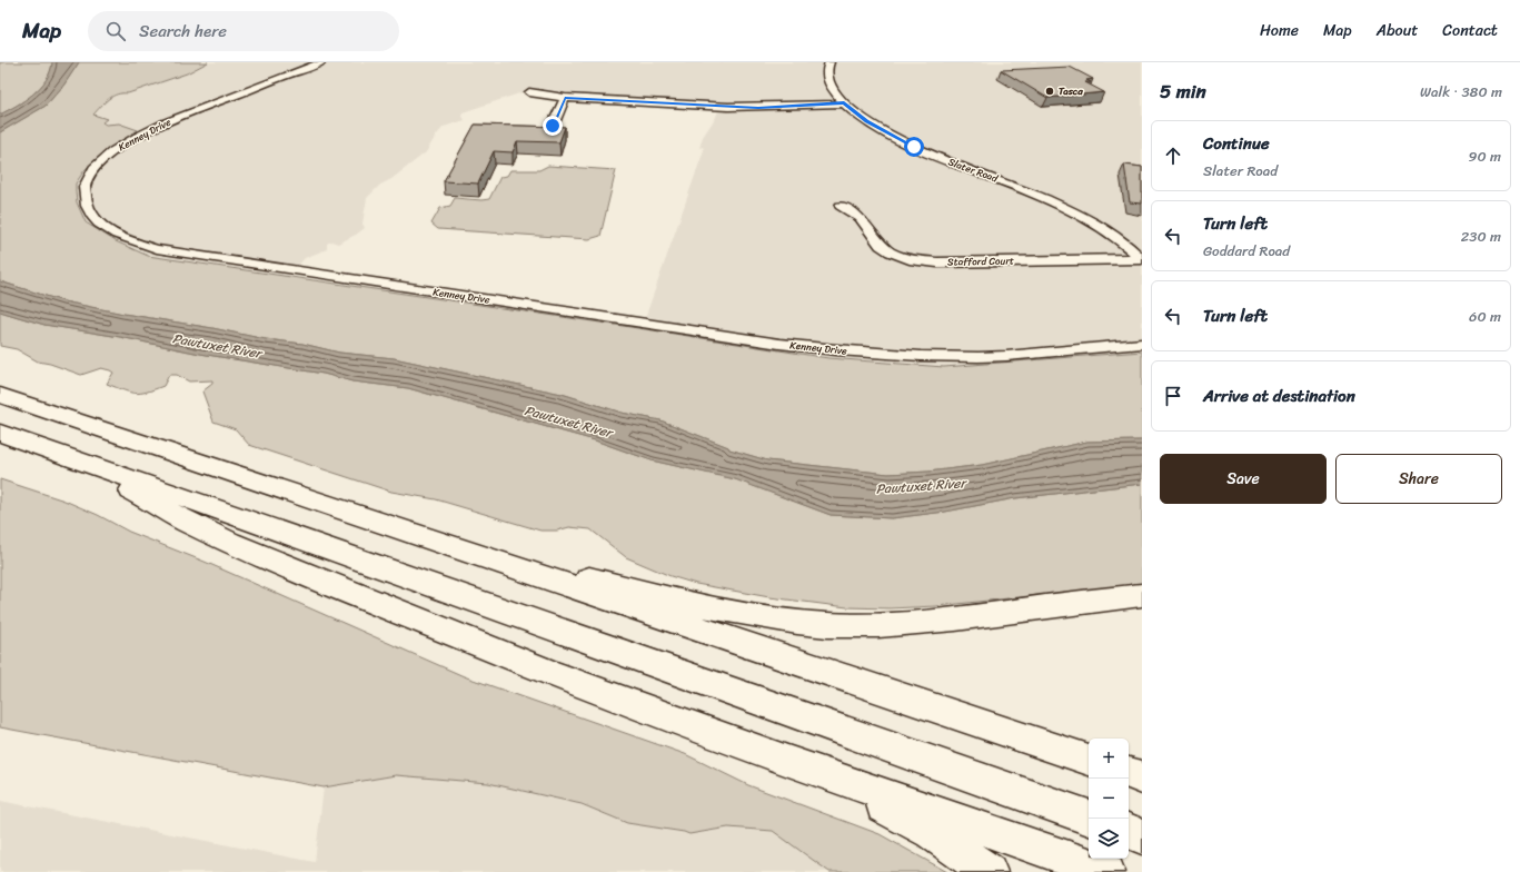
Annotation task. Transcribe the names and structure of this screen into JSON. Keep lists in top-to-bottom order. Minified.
{"streets":{"street":["Kenney Drive","Slater Road","Stafford Court"]},"crossings":[["Slater Road","Stafford Court"]],"water":["Pawtuxet River"],"places":["Tasca"],"page":{"header":"Map","search":"Search here","nav":["Home","Map","About","Contact"],"heading":["5 min","Walk · 380 m"],"list":[["Continue","Slater Road","90 m"],["Turn left","Goddard Road","230 m"],["Turn left","60 m"],"Arrive at destination"],"buttons":["Save","Share"],"map_buttons":["+","−"]}}
